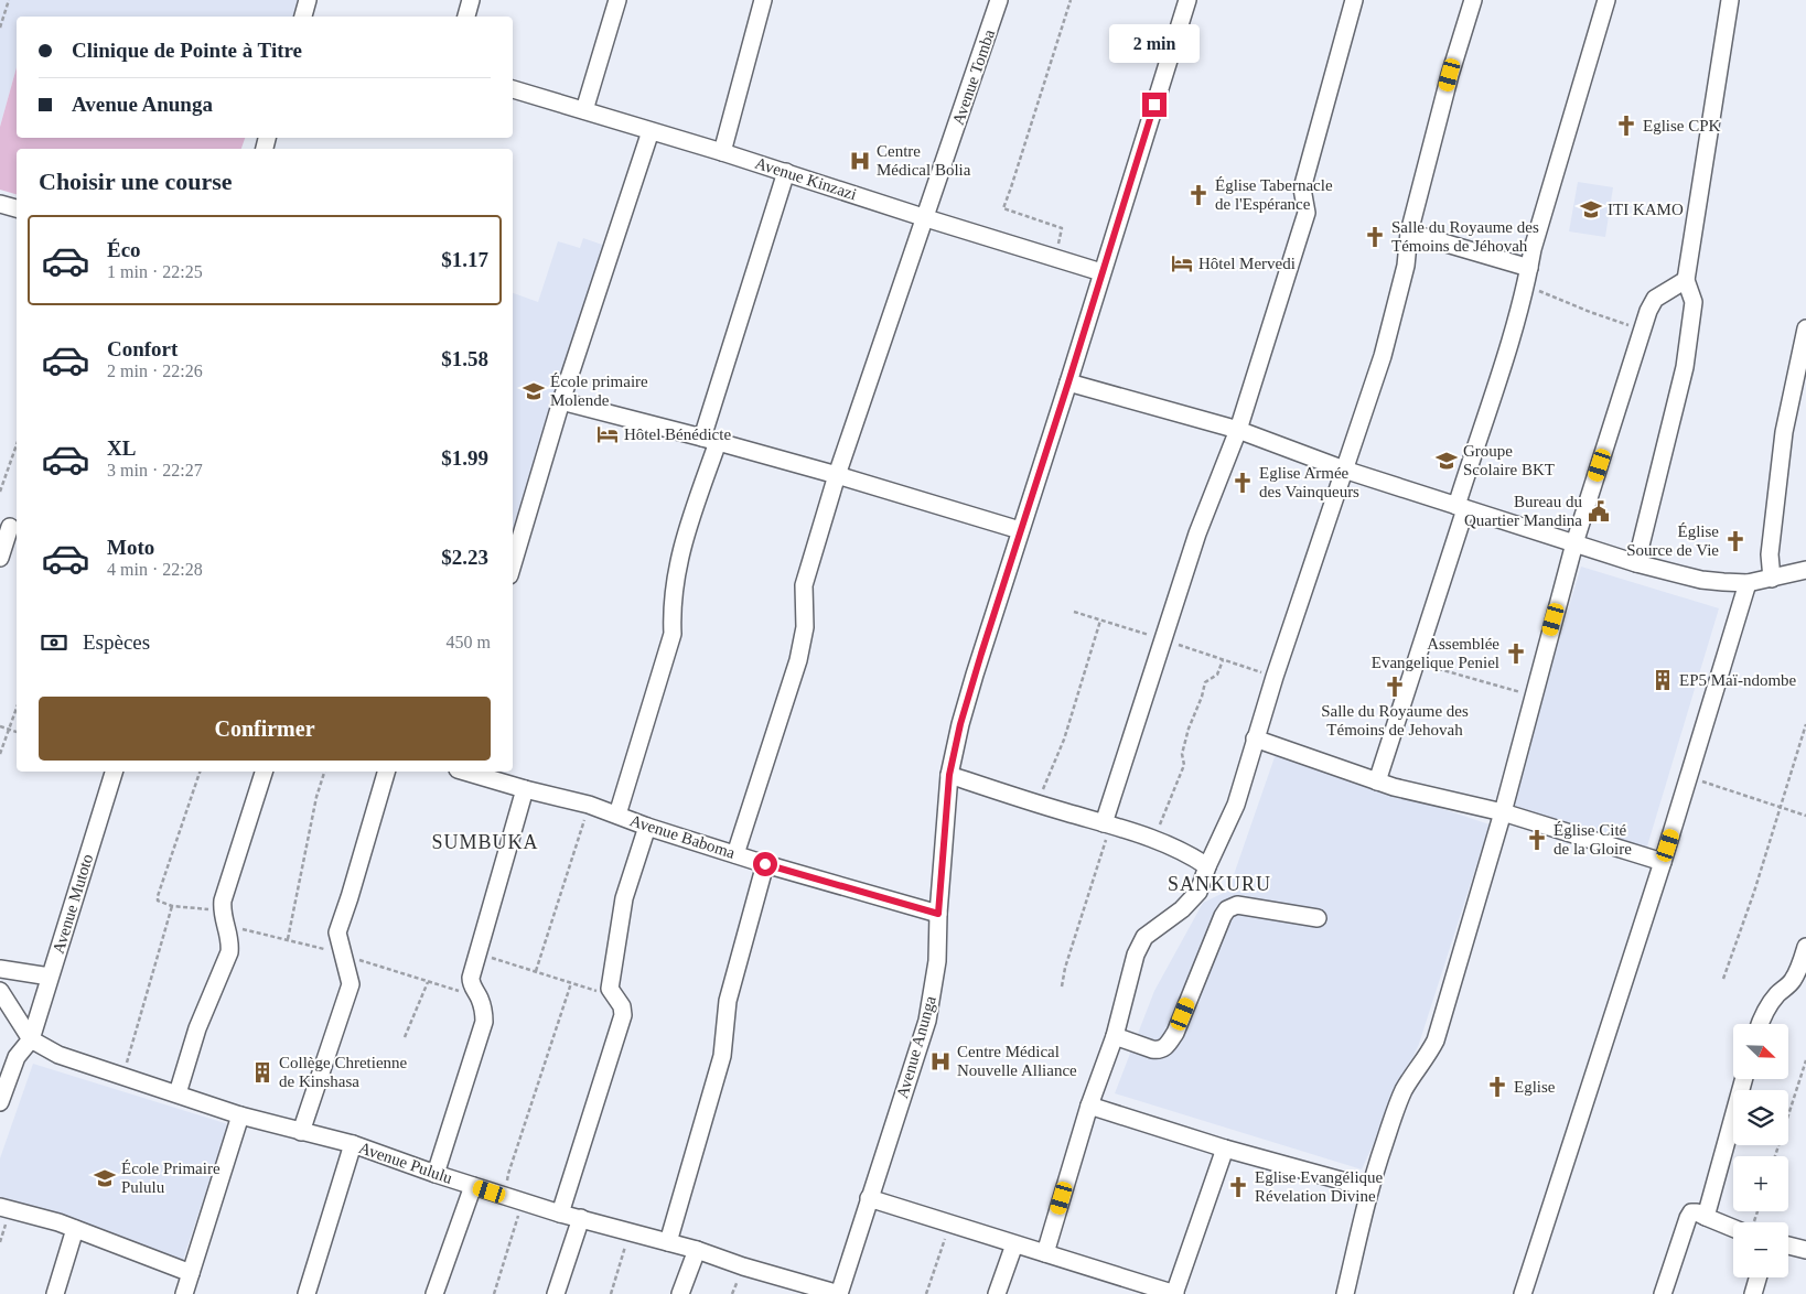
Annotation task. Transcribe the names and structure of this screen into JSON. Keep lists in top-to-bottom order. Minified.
{"streets":{"street":["Avenue Tomba","Avenue Kinzazi","Avenue Baboma","Avenue Mutoto","Avenue Anunga","Avenue Pululu"]},"crossings":[["Avenue Tomba","Avenue Kinzazi"],["Avenue Tomba","Avenue Baboma"],["Avenue Kinzazi","Avenue Anunga"],["Avenue Baboma","Avenue Anunga"],["Avenue Mutoto","Avenue Pululu"],["Avenue Anunga","Avenue Pululu"]],"districts":["SUMBUKA","SANKURU"],"places":{"church":["Eglise CPK","Église Tabernacle de l'Espérance","Salle du Royaume des Témoins de Jéhovah","Eglise Armée des Vainqueurs","Église Source de Vie","Assemblée Evangelique Peniel","Salle du Royaume des Témoins de Jehovah","Église Cité de la Gloire","Eglise","Eglise Evangélique Révelation Divine"],"hospital":["Centre Médical Bolia","Centre Médical Nouvelle Alliance"],"school or university":["ITI KAMO","École primaire Molende","Groupe Scolaire BKT","École Primaire Pululu"],"hotel":["Hôtel Mervedi","Hôtel Bénédicte"],"public building":["Bureau du Quartier Mandina"],"building":["EP5 Maï-ndombe","Collège Chretienne de Kinshasa"]},"north":"bottom right","page":{"banner":["Clinique de Pointe à Titre","Avenue Anunga"],"bubble":"2 min","heading":"Choisir une course","list":[{"name":"Éco","note":"1 min · 22:25","value":"$1.17"},{"name":"Confort","note":"2 min · 22:26","value":"$1.58"},{"name":"XL","note":"3 min · 22:27","value":"$1.99"},{"name":"Moto","note":"4 min · 22:28","value":"$2.23"}],"pay":["Espèces","450 m"],"buttons":"Confirmer","map_buttons":["+","−"]}}
